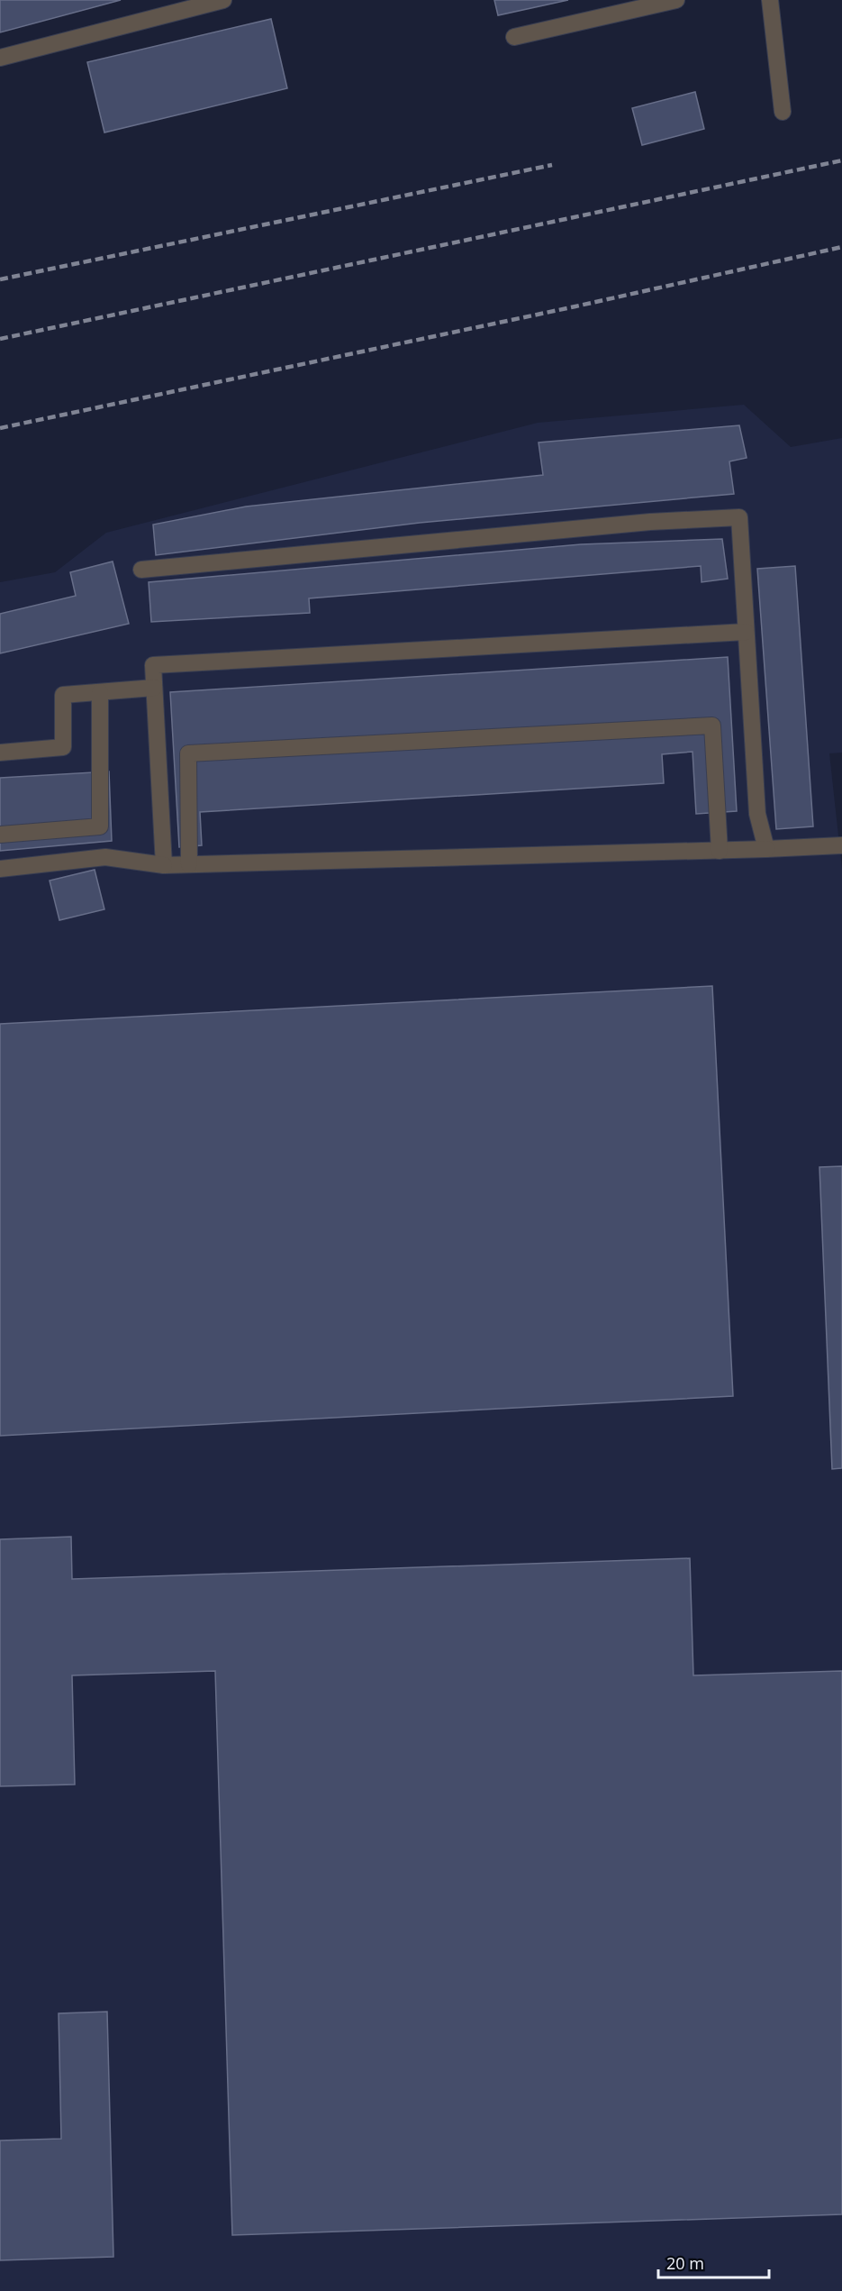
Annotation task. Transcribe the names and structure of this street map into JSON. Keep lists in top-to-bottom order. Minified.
{"scale_bar":"20 m"}
